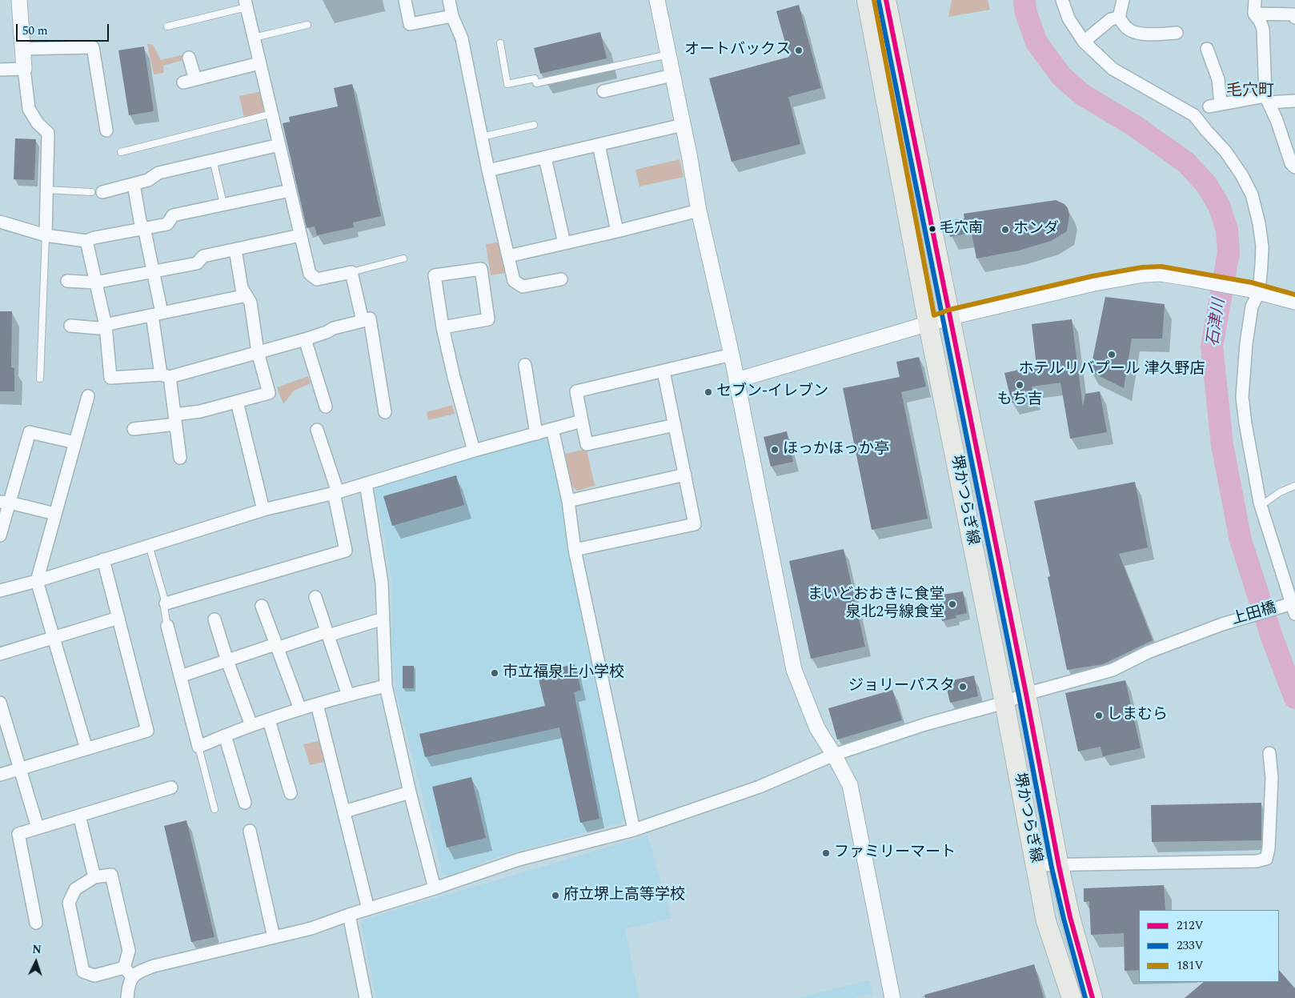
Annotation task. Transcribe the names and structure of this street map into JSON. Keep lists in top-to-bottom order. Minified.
{"streets":{"main road":["堺かつらぎ線"],"street":["上田橋"]},"crossings":[["堺かつらぎ線","上田橋"]],"districts":["毛穴町"],"water":["石津川"],"places":["オートバックス","毛穴南","ホンダ","ホテルリバプール 津久野店","もち吉","セブン-イレブン","ほっかほっか亭","まいどおおきに食堂 泉北2号線食堂","市立福泉上小学校","ジョリーパスタ","しまむら","ファミリーマート","府立堺上高等学校"],"lines":["transit line 212V","transit line 181V","transit line 233V"],"legend":["212V","233V","181V"],"scale_bar":"50 m","north":"top"}
